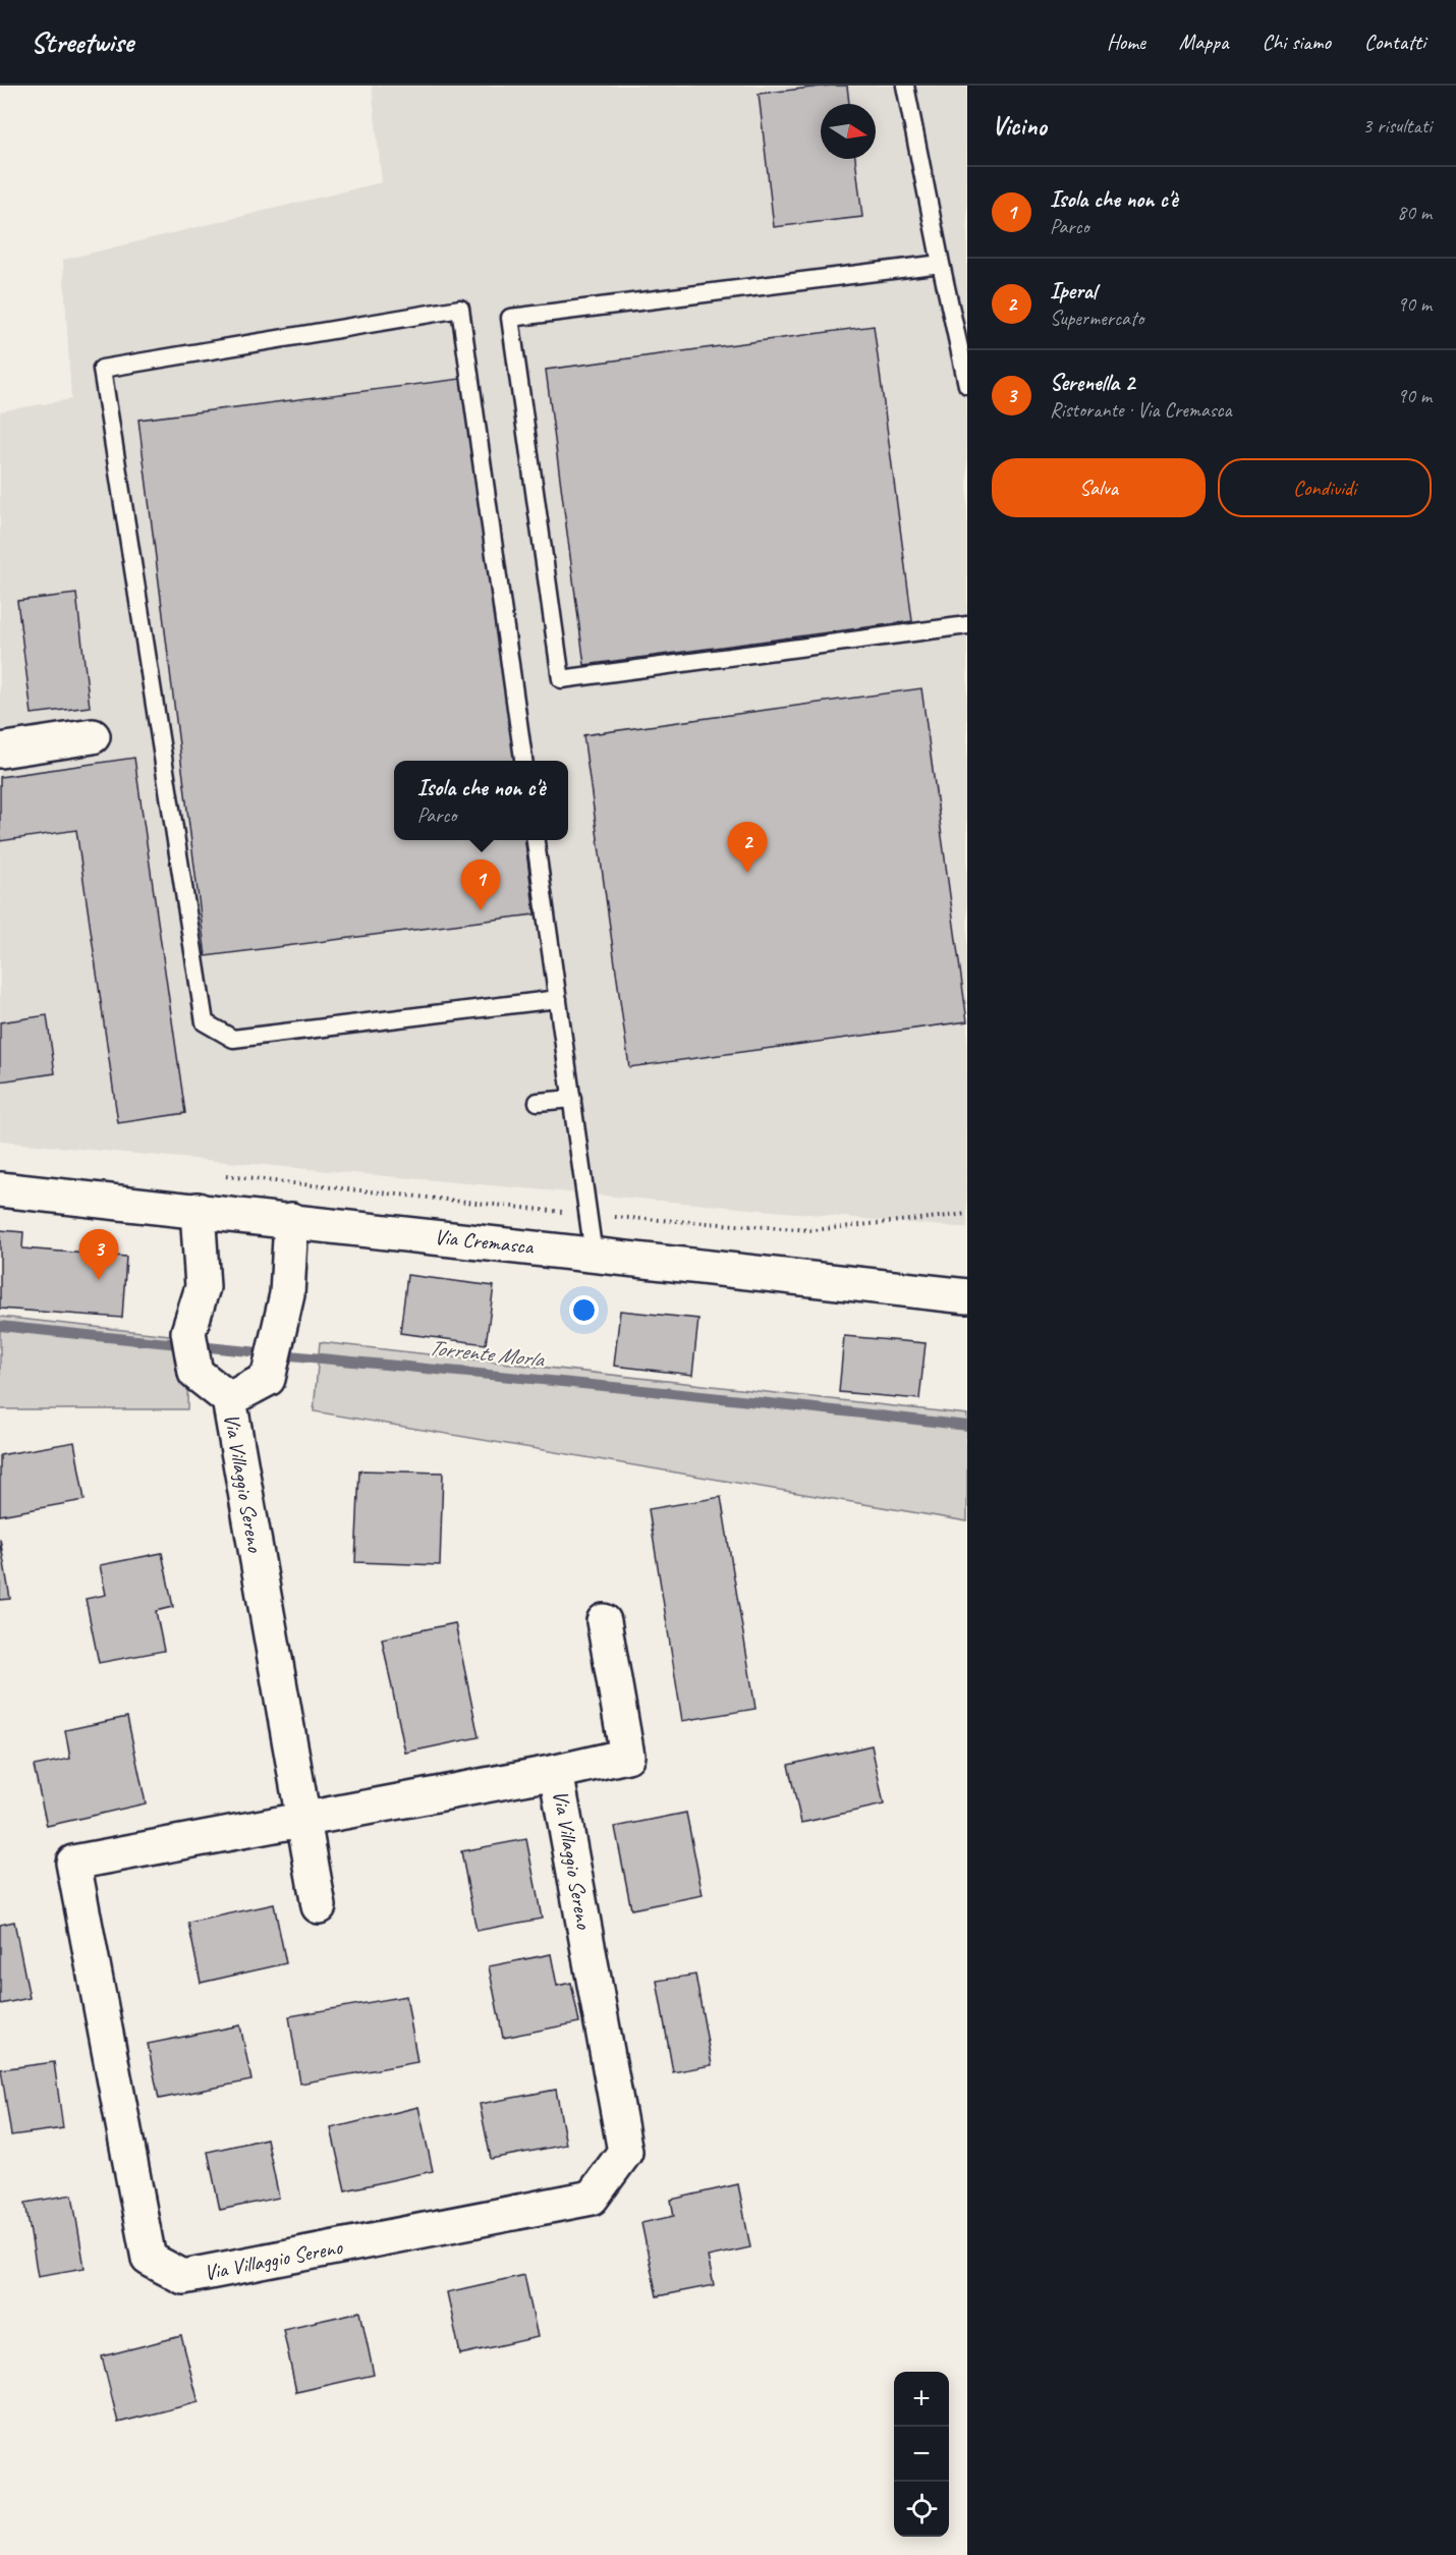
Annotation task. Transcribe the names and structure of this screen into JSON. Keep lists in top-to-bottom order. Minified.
{"streets":{"street":["Via Cremasca","Via Villaggio Sereno"]},"crossings":[["Via Cremasca","Via Villaggio Sereno"]],"water":["Torrente Morla"],"north":"right","page":{"header":"Streetwise","nav":["Home","Mappa","Chi siamo","Contatti"],"heading":["Vicino","3 risultati"],"list":[{"mark":"1","name":"Isola che non c'è","note":"Parco","value":"80 m"},{"mark":"2","name":"Iperal","note":"Supermercato","value":"90 m"},{"mark":"3","name":"Serenella 2","note":"Ristorante · Via Cremasca","value":"90 m"}],"buttons":["Salva","Condividi"],"popup":["Isola che non c'è","Parco"],"pins":["2","1","3"],"map_buttons":["+","−"]}}
